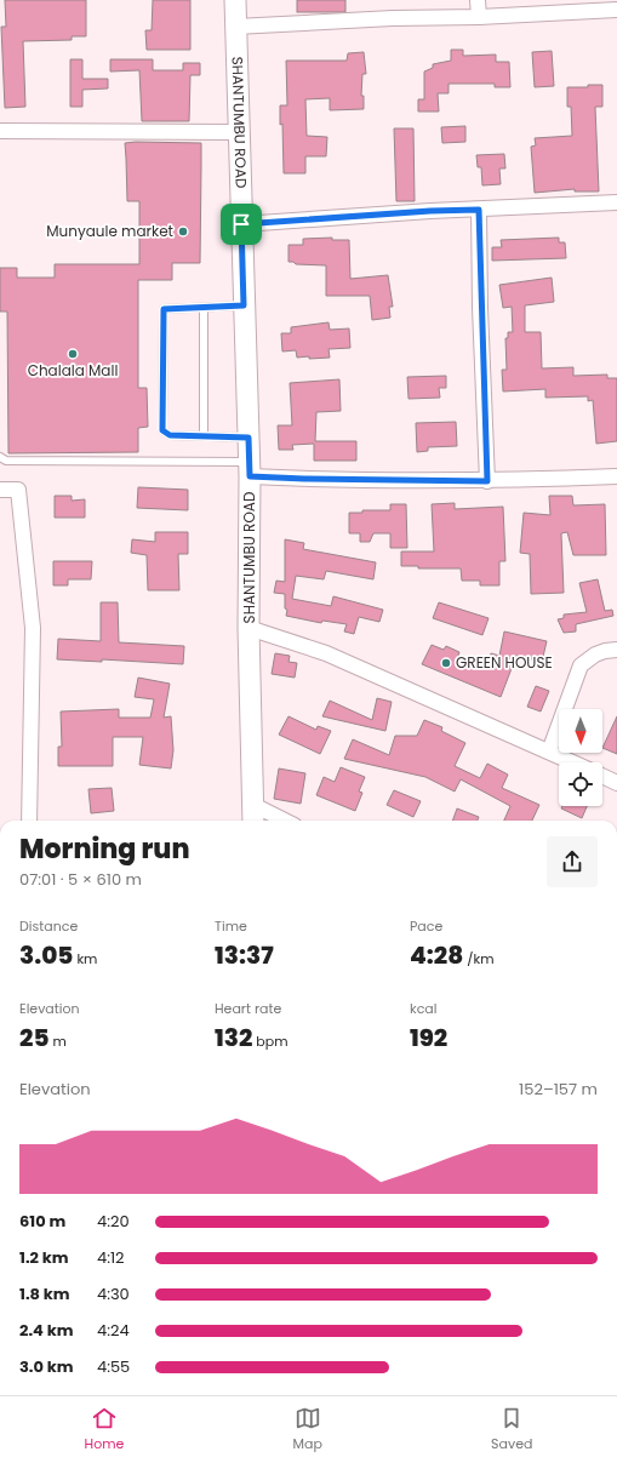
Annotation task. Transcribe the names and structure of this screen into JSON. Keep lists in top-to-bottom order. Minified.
{"streets":{"street":["SHANTUMBU ROAD"]},"places":["Munyaule market","Chalala Mall","GREEN HOUSE"],"north":"bottom","page":{"heading":["Morning run","07:01 · 5 × 610 m"],"stats":[["Distance","3.05 km"],["Time","13:37"],["Pace","4:28 /km"],["Elevation","25 m"],["Heart rate","132 bpm"],["kcal","192"]],"chart":["Elevation","152–157 m"],"list":[{"name":"610 m","note":"4:20"},{"name":"1.2 km","note":"4:12"},{"name":"1.8 km","note":"4:30"},{"name":"2.4 km","note":"4:24"},{"name":"3.0 km","note":"4:55"}],"tabs":["Home","Map","Saved"]}}
